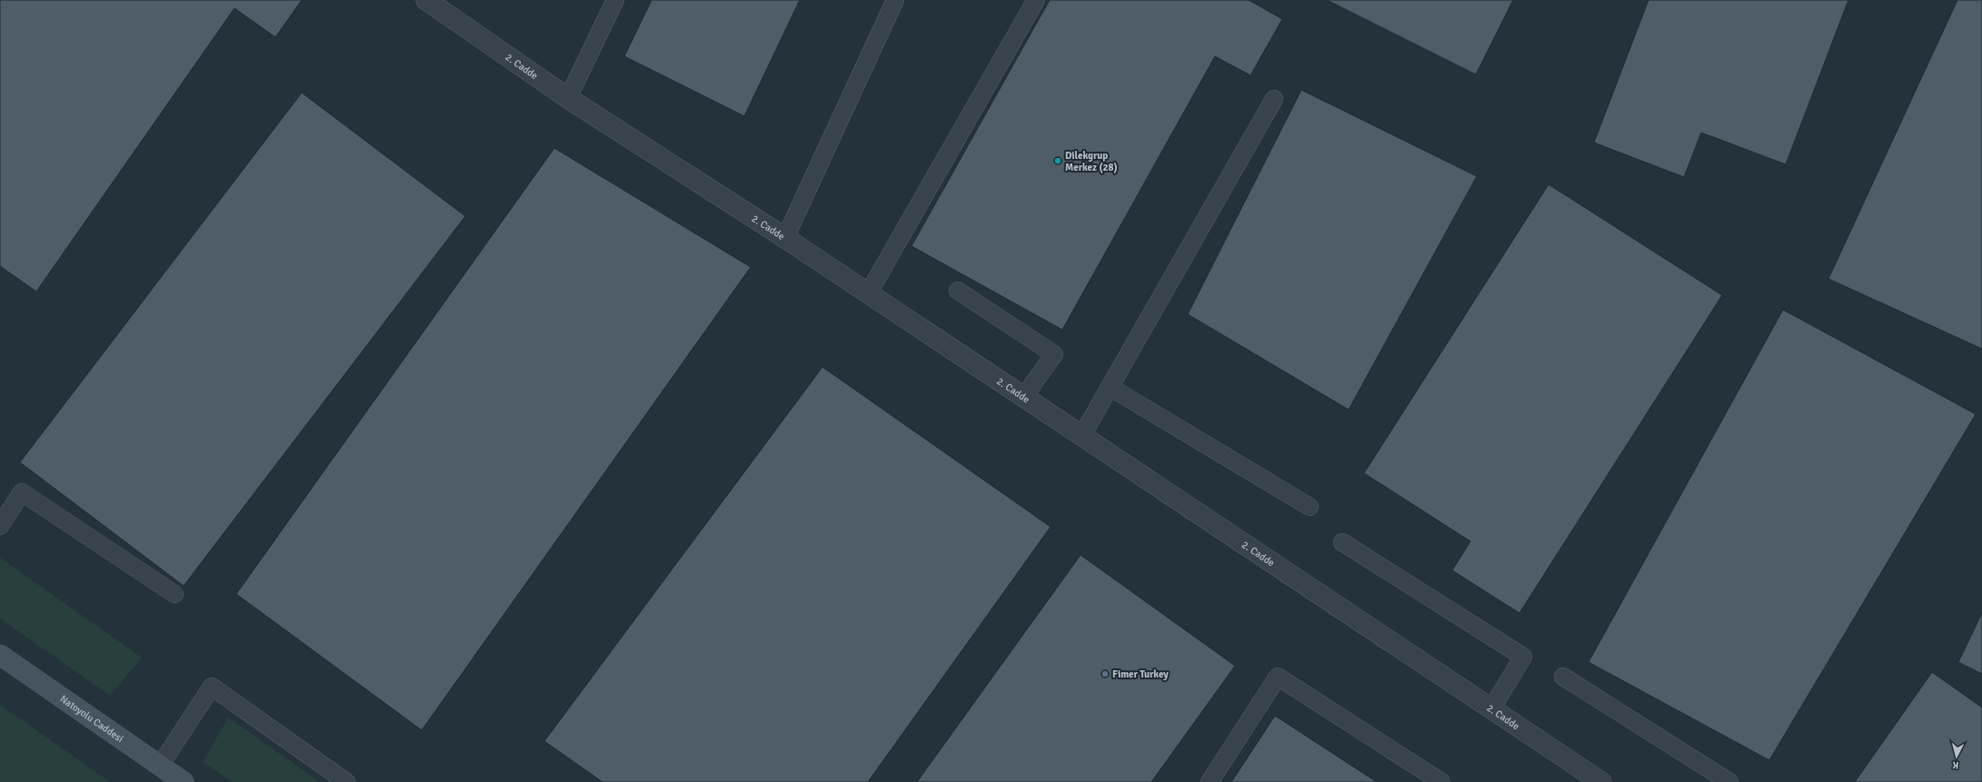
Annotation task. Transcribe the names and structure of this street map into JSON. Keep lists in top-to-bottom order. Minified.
{"streets":{"main road":["Natoyolu Caddesi"],"street":["2. Cadde"]},"places":["Dilekgrup Merkez (28)","Fimer Turkey"],"north":"bottom"}
